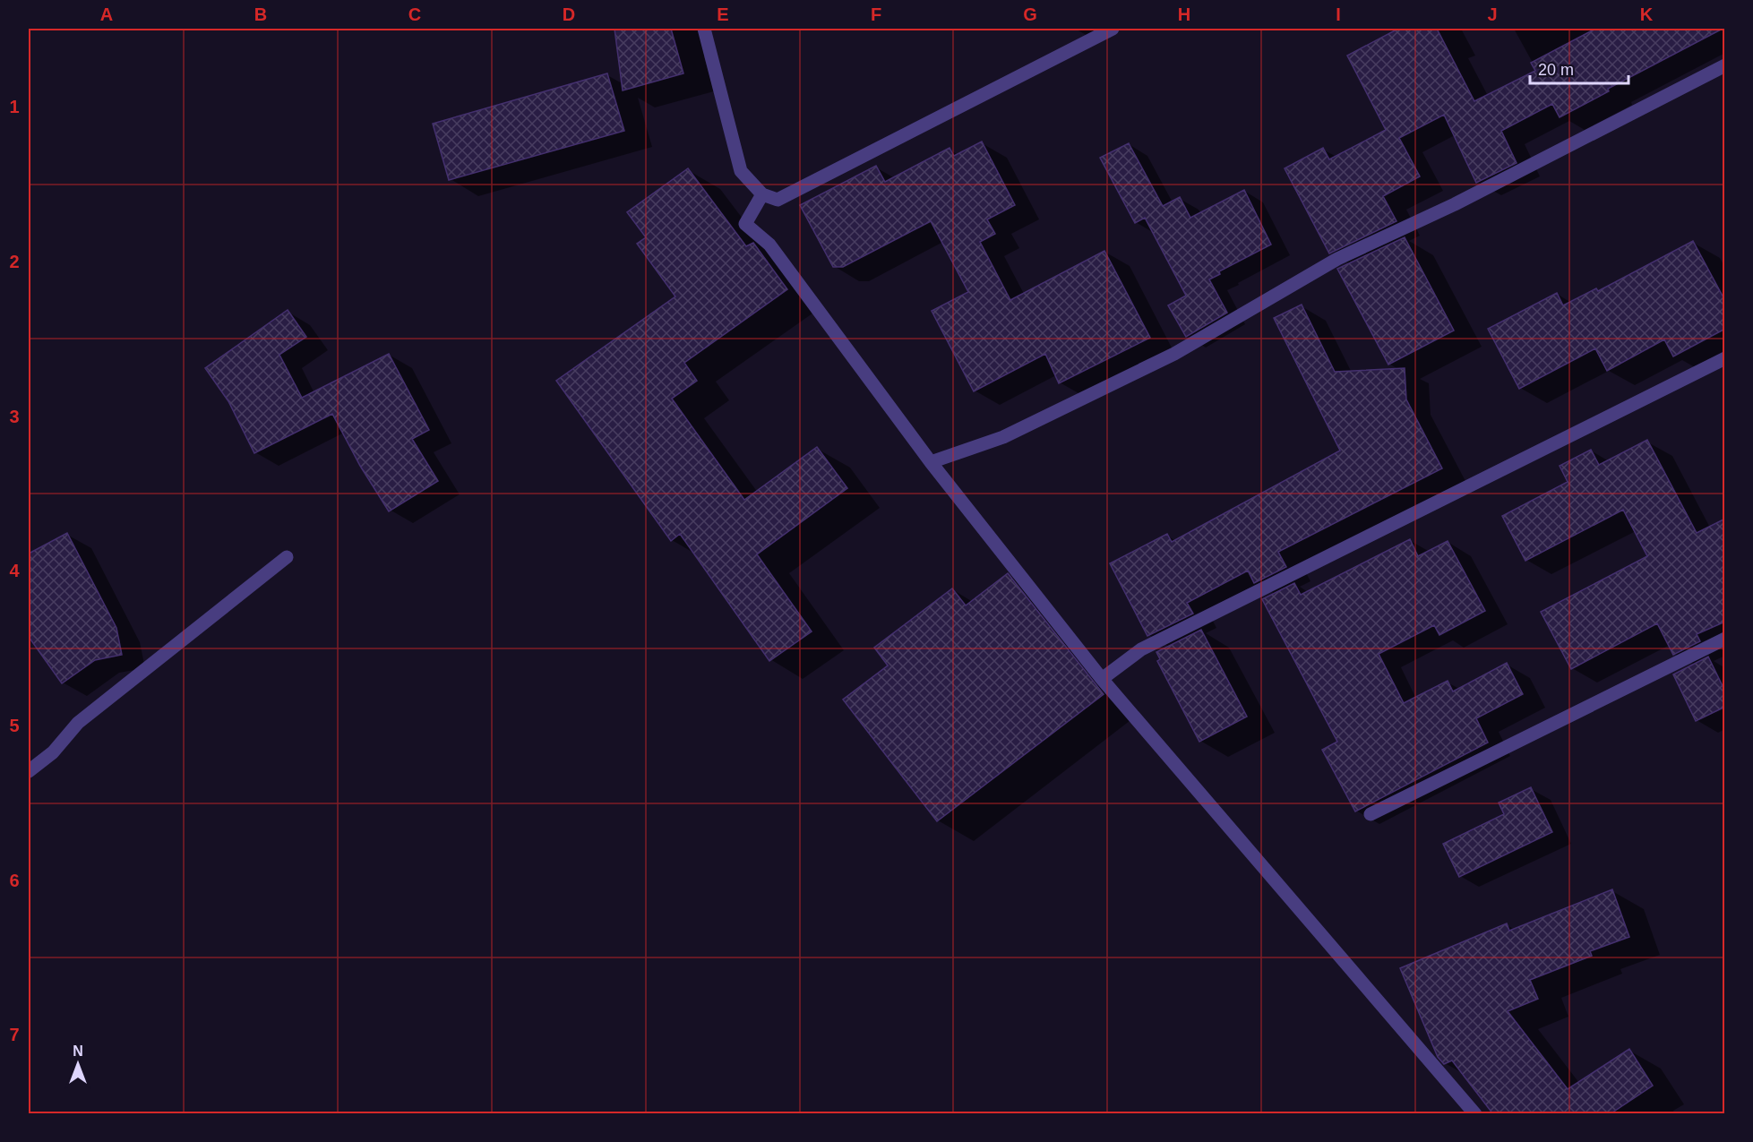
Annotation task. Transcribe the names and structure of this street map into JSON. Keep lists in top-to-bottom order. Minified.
{"scale_bar":"20 m","north":"top","grid":{"columns":["A","B","C","D","E","F","G","H","I","J","K"],"rows":["1","2","3","4","5","6","7"]}}
